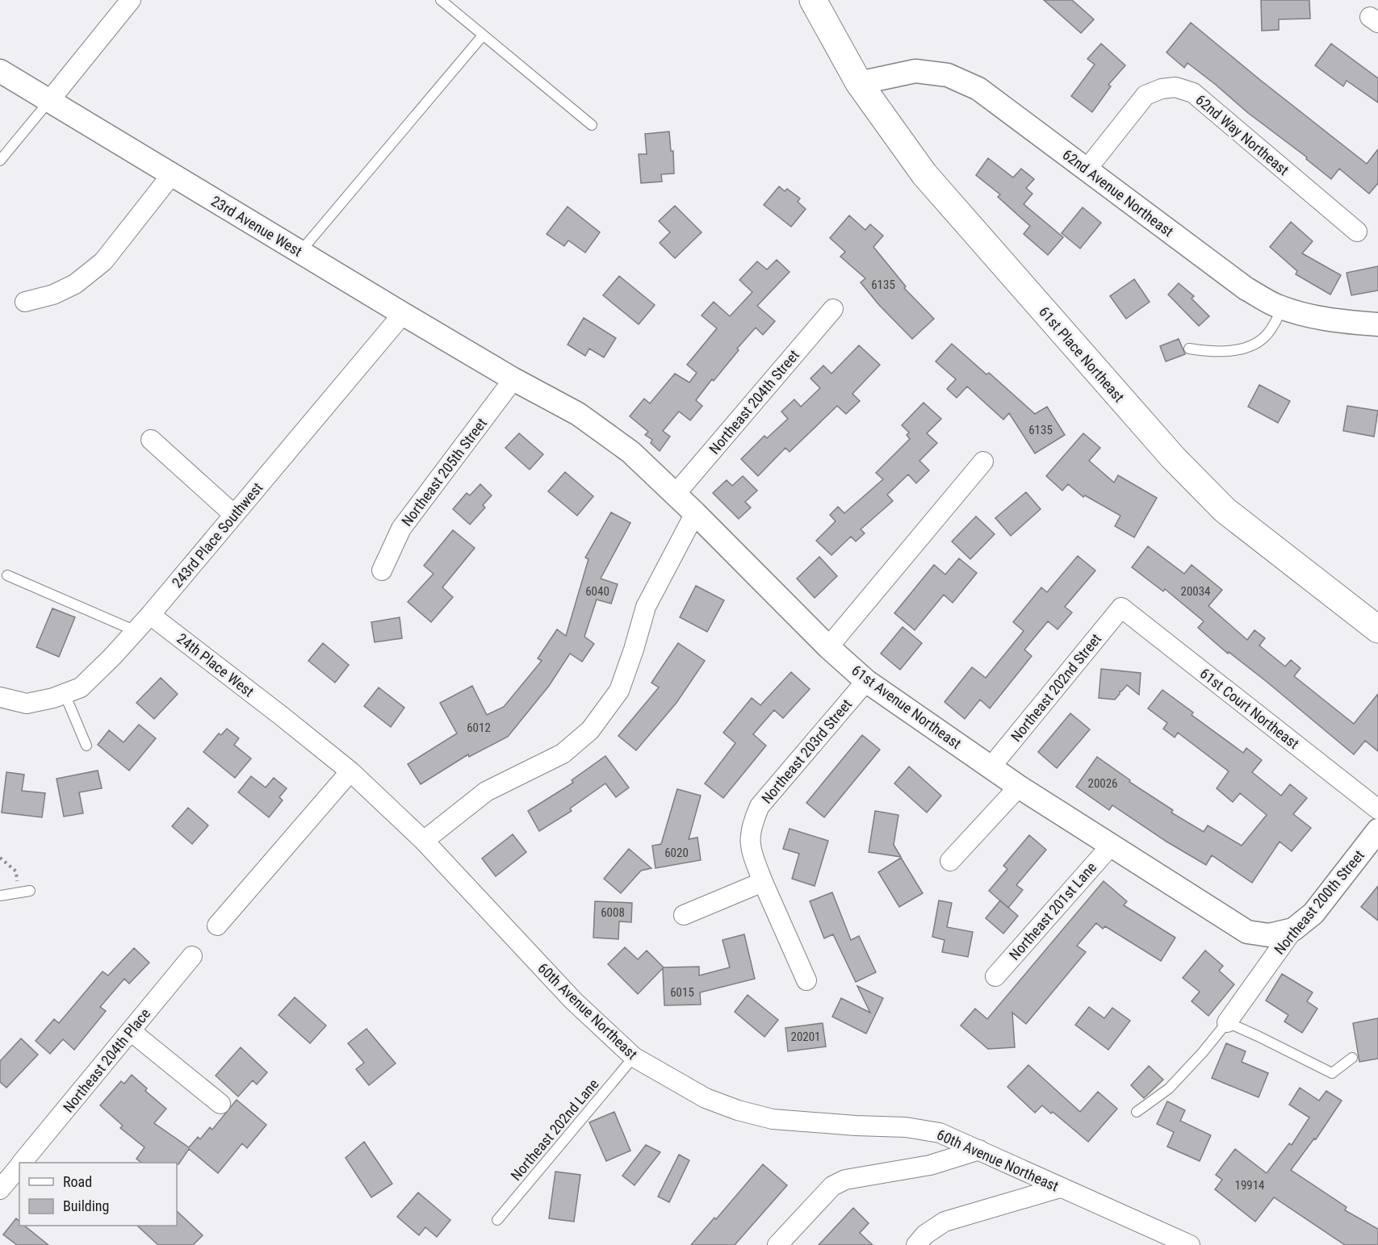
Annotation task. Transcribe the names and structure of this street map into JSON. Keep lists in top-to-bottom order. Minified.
{"streets":{"main road":["61st Place Northeast"],"street":["62nd Way Northeast","62nd Avenue Northeast","23rd Avenue West","Northeast 204th Street","Northeast 205th Street","243rd Place Southwest","24th Place West","Northeast 202nd Street","61st Avenue Northeast","61st Court Northeast","Northeast 203rd Street","Northeast 200th Street","Northeast 201st Lane","60th Avenue Northeast","Northeast 204th Place"],"lane":["Northeast 202nd Lane"]},"crossings":[["62nd Way Northeast","62nd Avenue Northeast"],["62nd Avenue Northeast","61st Place Northeast"],["23rd Avenue West","Northeast 205th Street"],["23rd Avenue West","243rd Place Southwest"],["23rd Avenue West","61st Avenue Northeast"],["Northeast 204th Street","61st Avenue Northeast"],["Northeast 205th Street","61st Avenue Northeast"],["243rd Place Southwest","24th Place West"],["24th Place West","60th Avenue Northeast"],["Northeast 202nd Street","61st Avenue Northeast"],["Northeast 202nd Street","61st Court Northeast"],["61st Avenue Northeast","Northeast 203rd Street"],["61st Avenue Northeast","Northeast 200th Street"],["61st Avenue Northeast","Northeast 201st Lane"],["60th Avenue Northeast","Northeast 202nd Lane"]],"house_numbers":["6135","6135","6040","20034","6012","20026","6020","6008","6015","20201","19914"],"legend":["Road","Building"]}
